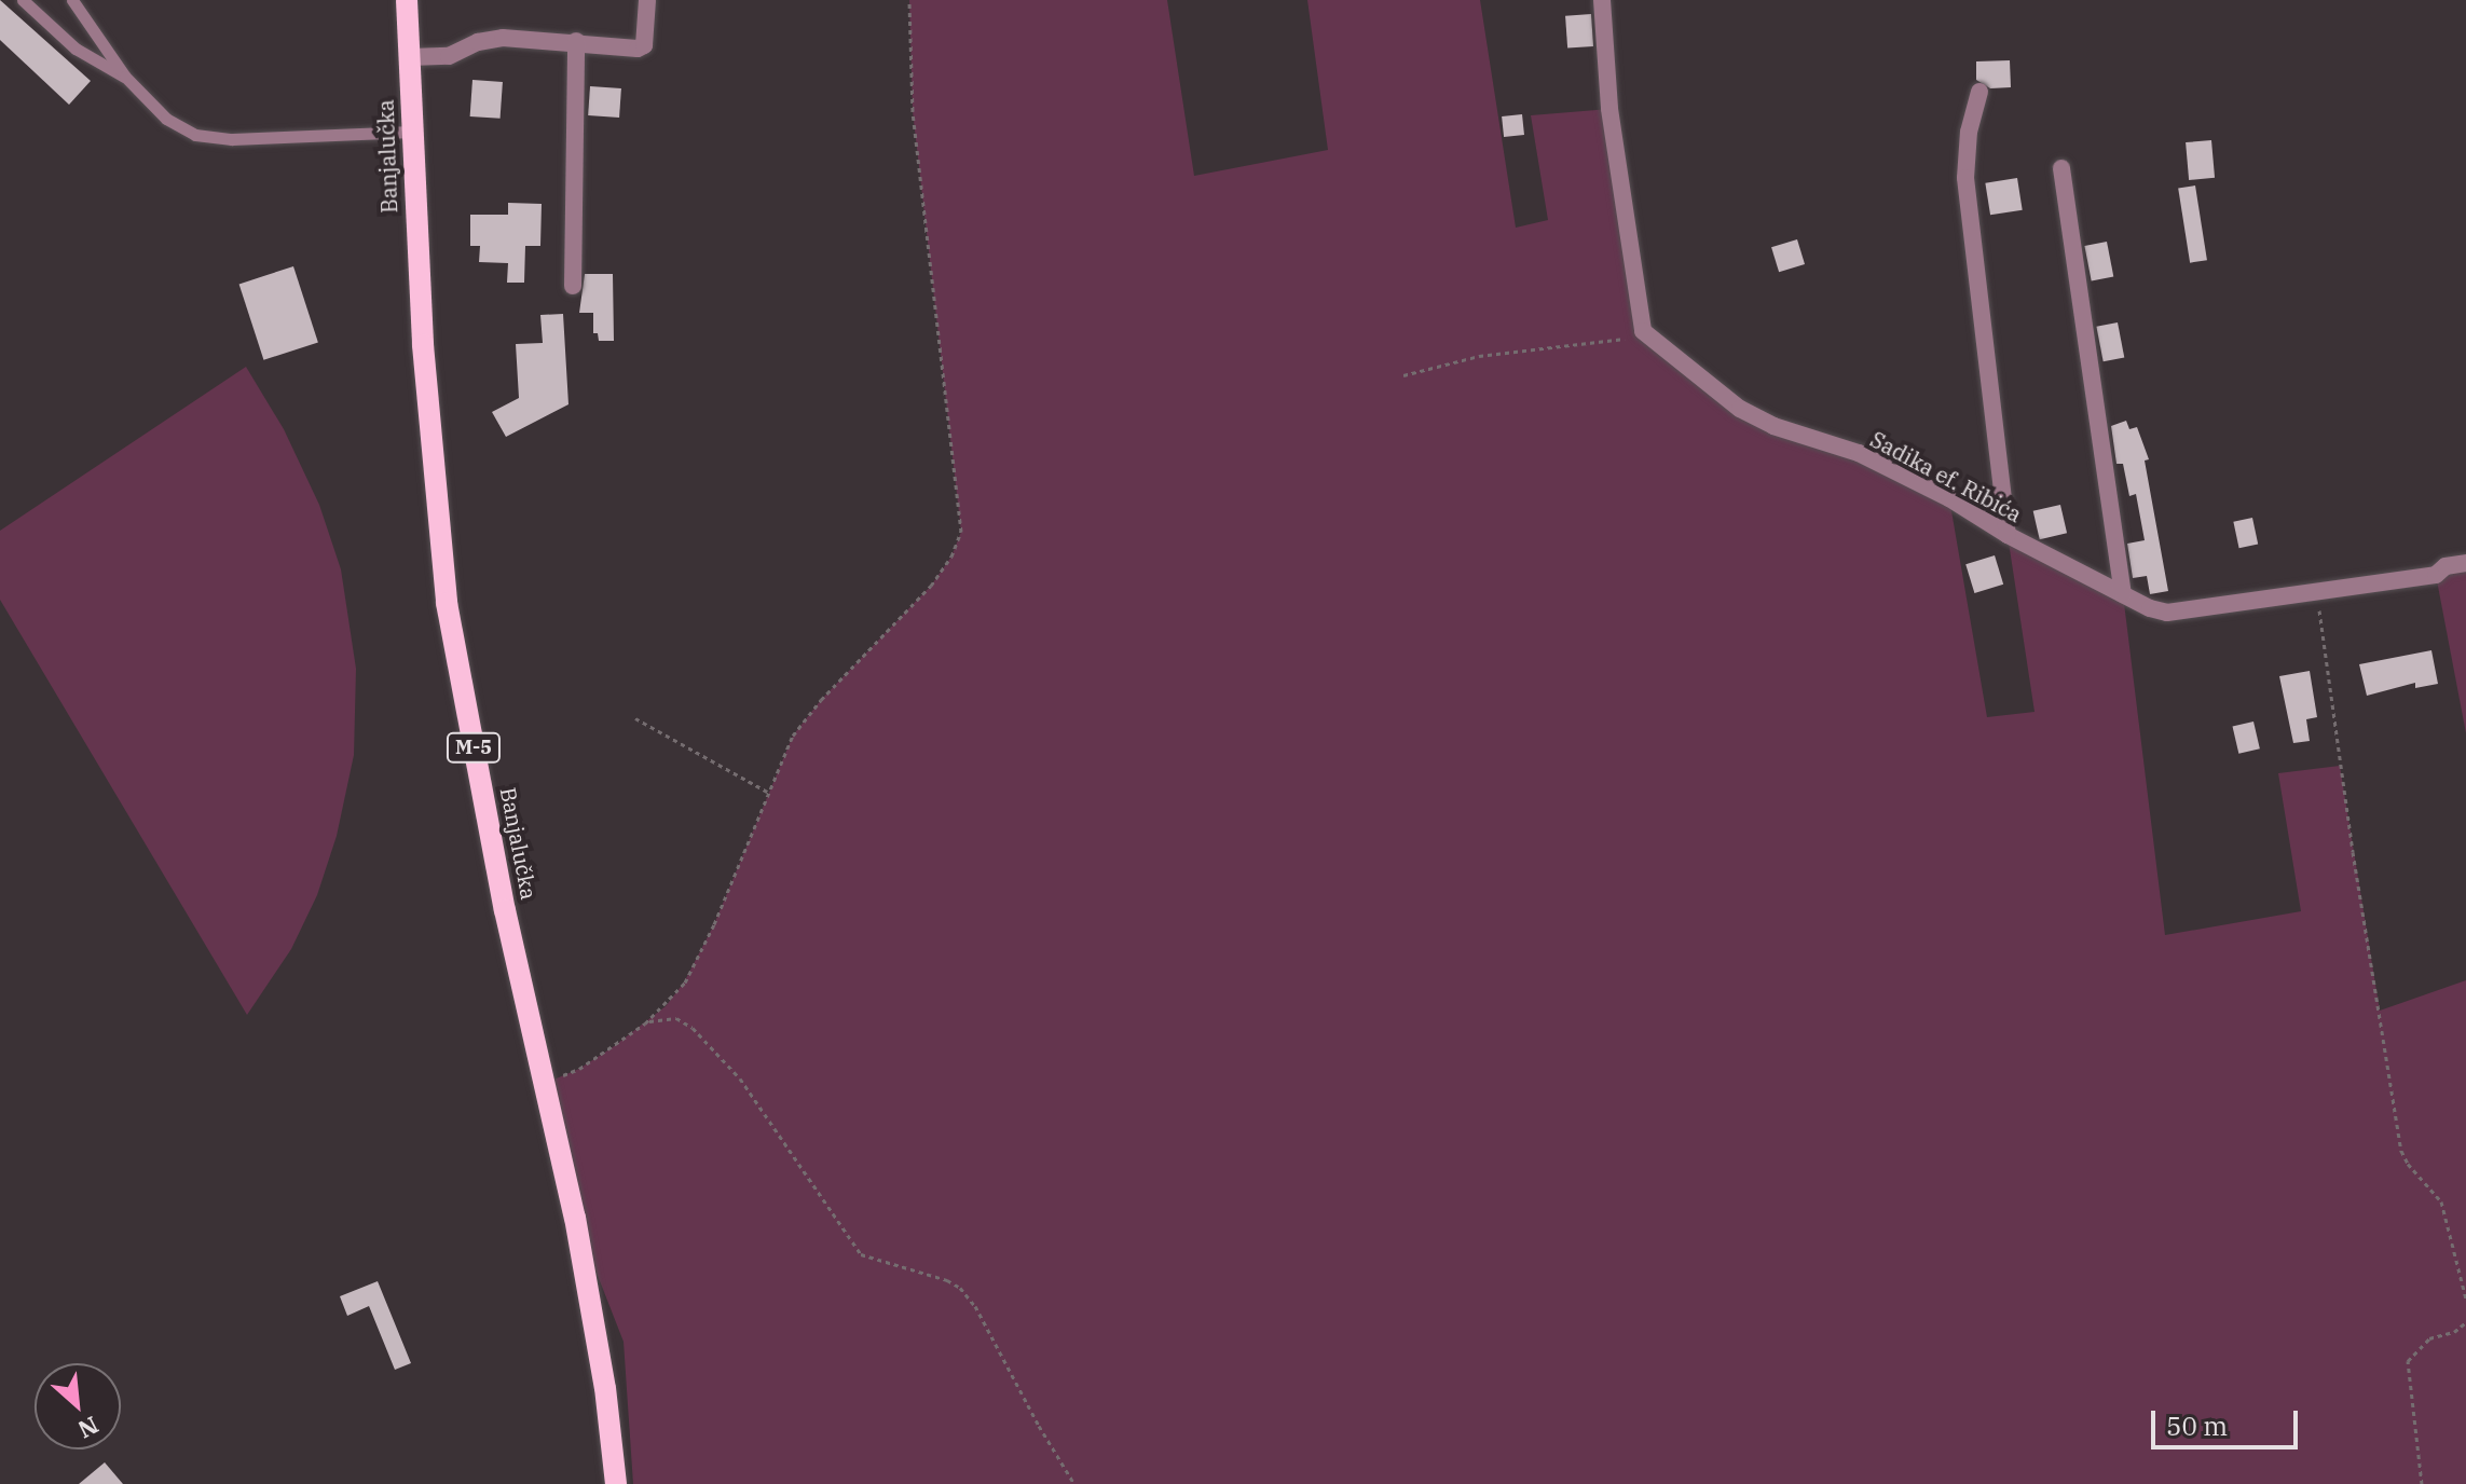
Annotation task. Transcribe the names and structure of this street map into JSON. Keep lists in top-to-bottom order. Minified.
{"streets":{"main road":["Banjalučka","M-5"],"street":["Sadika ef. Ribića"]},"scale_bar":"50 m","north":"bottom right"}
